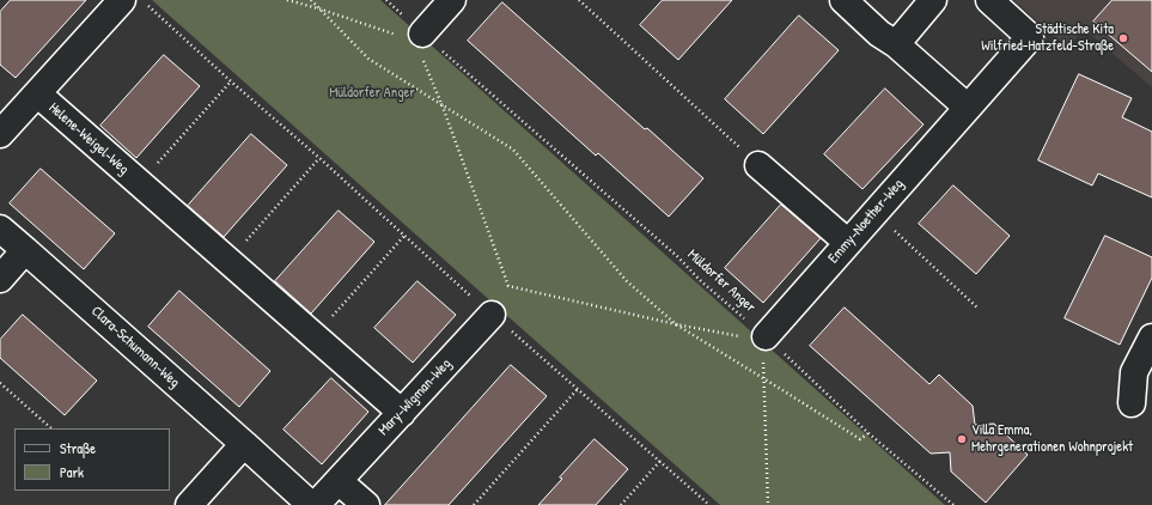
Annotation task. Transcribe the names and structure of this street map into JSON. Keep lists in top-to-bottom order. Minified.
{"streets":{"street":["Helene-Weigel-Weg","Emmy-Noether-Weg","Clara-Schumann-Weg","Mary-Wigman-Weg"],"path":["Müldorfer Anger"]},"crossings":[["Helene-Weigel-Weg","Mary-Wigman-Weg"],["Emmy-Noether-Weg","Müldorfer Anger"]],"parks":["Müldorfer Anger"],"places":["Städtische Kita Wilfried-Hatzfeld-Straße","Villa Emma, Mehrgenerationen Wohnprojekt"],"legend":["Straße","Park"]}
